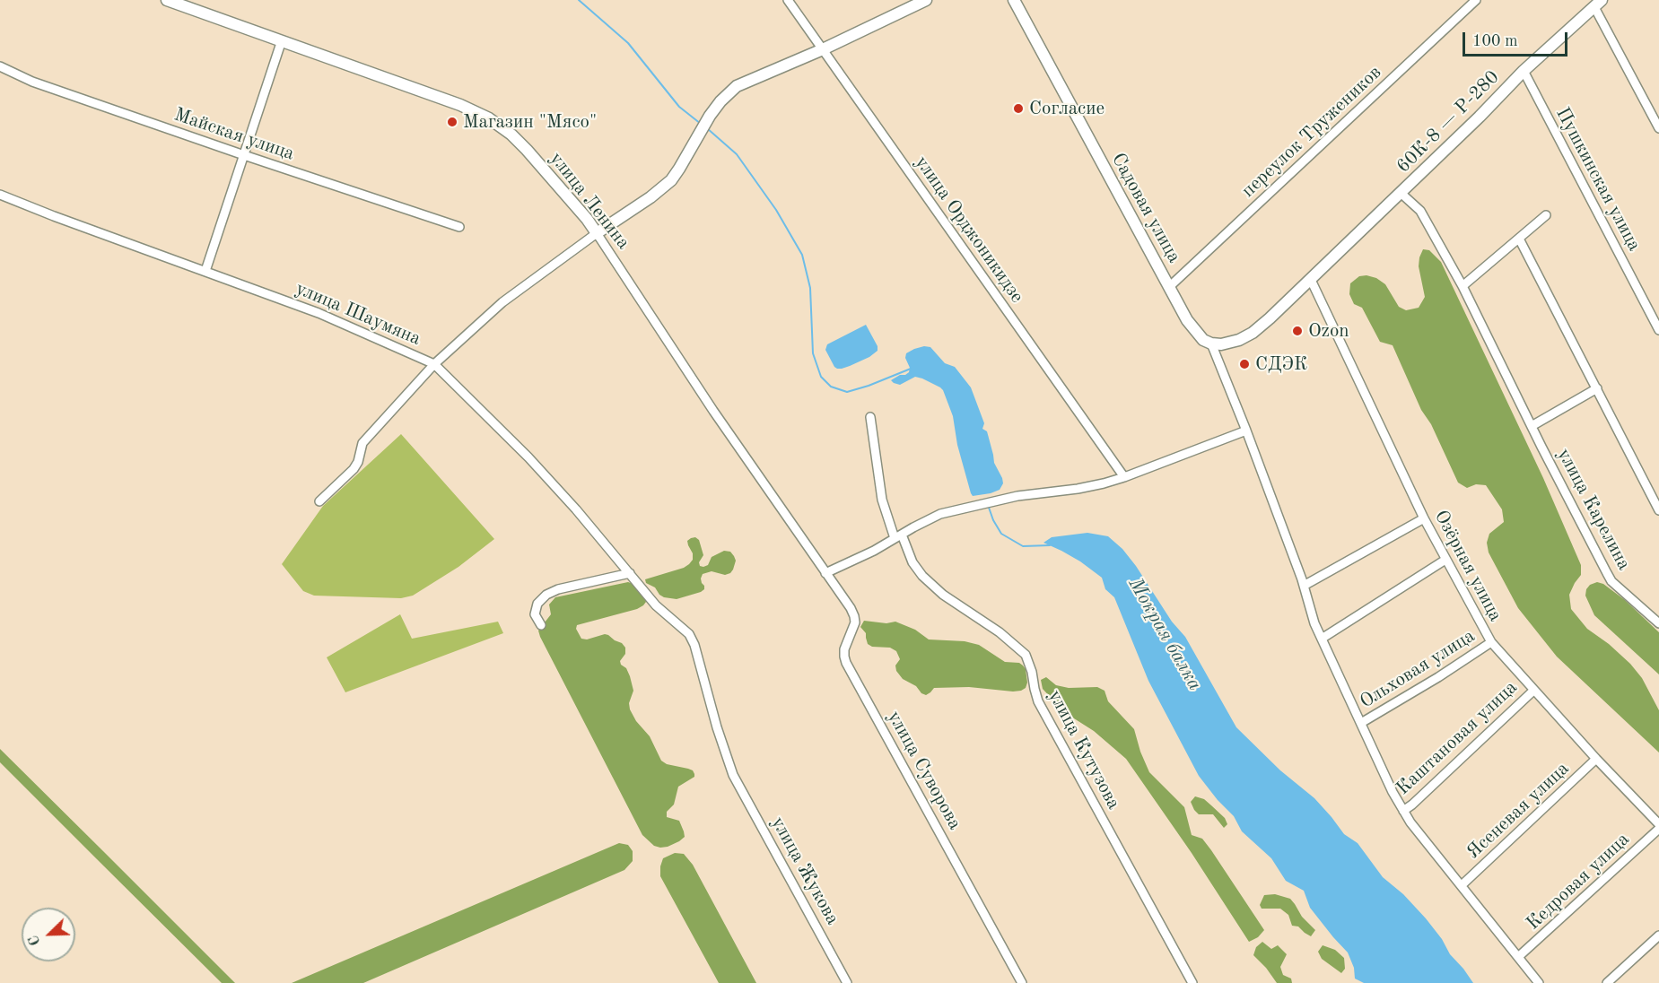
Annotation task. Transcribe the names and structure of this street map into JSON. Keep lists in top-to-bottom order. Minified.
{"streets":{"street":["60К-8 — Р-280","переулок Тружеников","Майская улица","Пушкинская улица","улица Ленина","Садовая улица","улица Орджоникидзе","улица Шаумяна","улица Карелина","Озёрная улица","Ольховая улица","Каштановая улица","улица Кутузова","улица Суворова","Ясеневая улица","улица Жукова","Кедровая улица"]},"crossings":[["60К-8 — Р-280","Пушкинская улица"],["60К-8 — Р-280","Садовая улица"],["60К-8 — Р-280","улица Карелина"],["60К-8 — Р-280","Озёрная улица"],["переулок Тружеников","Садовая улица"],["улица Ленина","улица Суворова"],["Садовая улица","Ольховая улица"],["Садовая улица","Каштановая улица"],["Садовая улица","Ясеневая улица"],["Садовая улица","Кедровая улица"],["улица Шаумяна","улица Жукова"],["Озёрная улица","Ольховая улица"],["Озёрная улица","Каштановая улица"],["Озёрная улица","Ясеневая улица"]],"water":["Мокрая балка"],"places":["Согласие","Магазин \"Мясо\"","Ozon","СДЭК"],"scale_bar":"100 m","north":"bottom left"}
